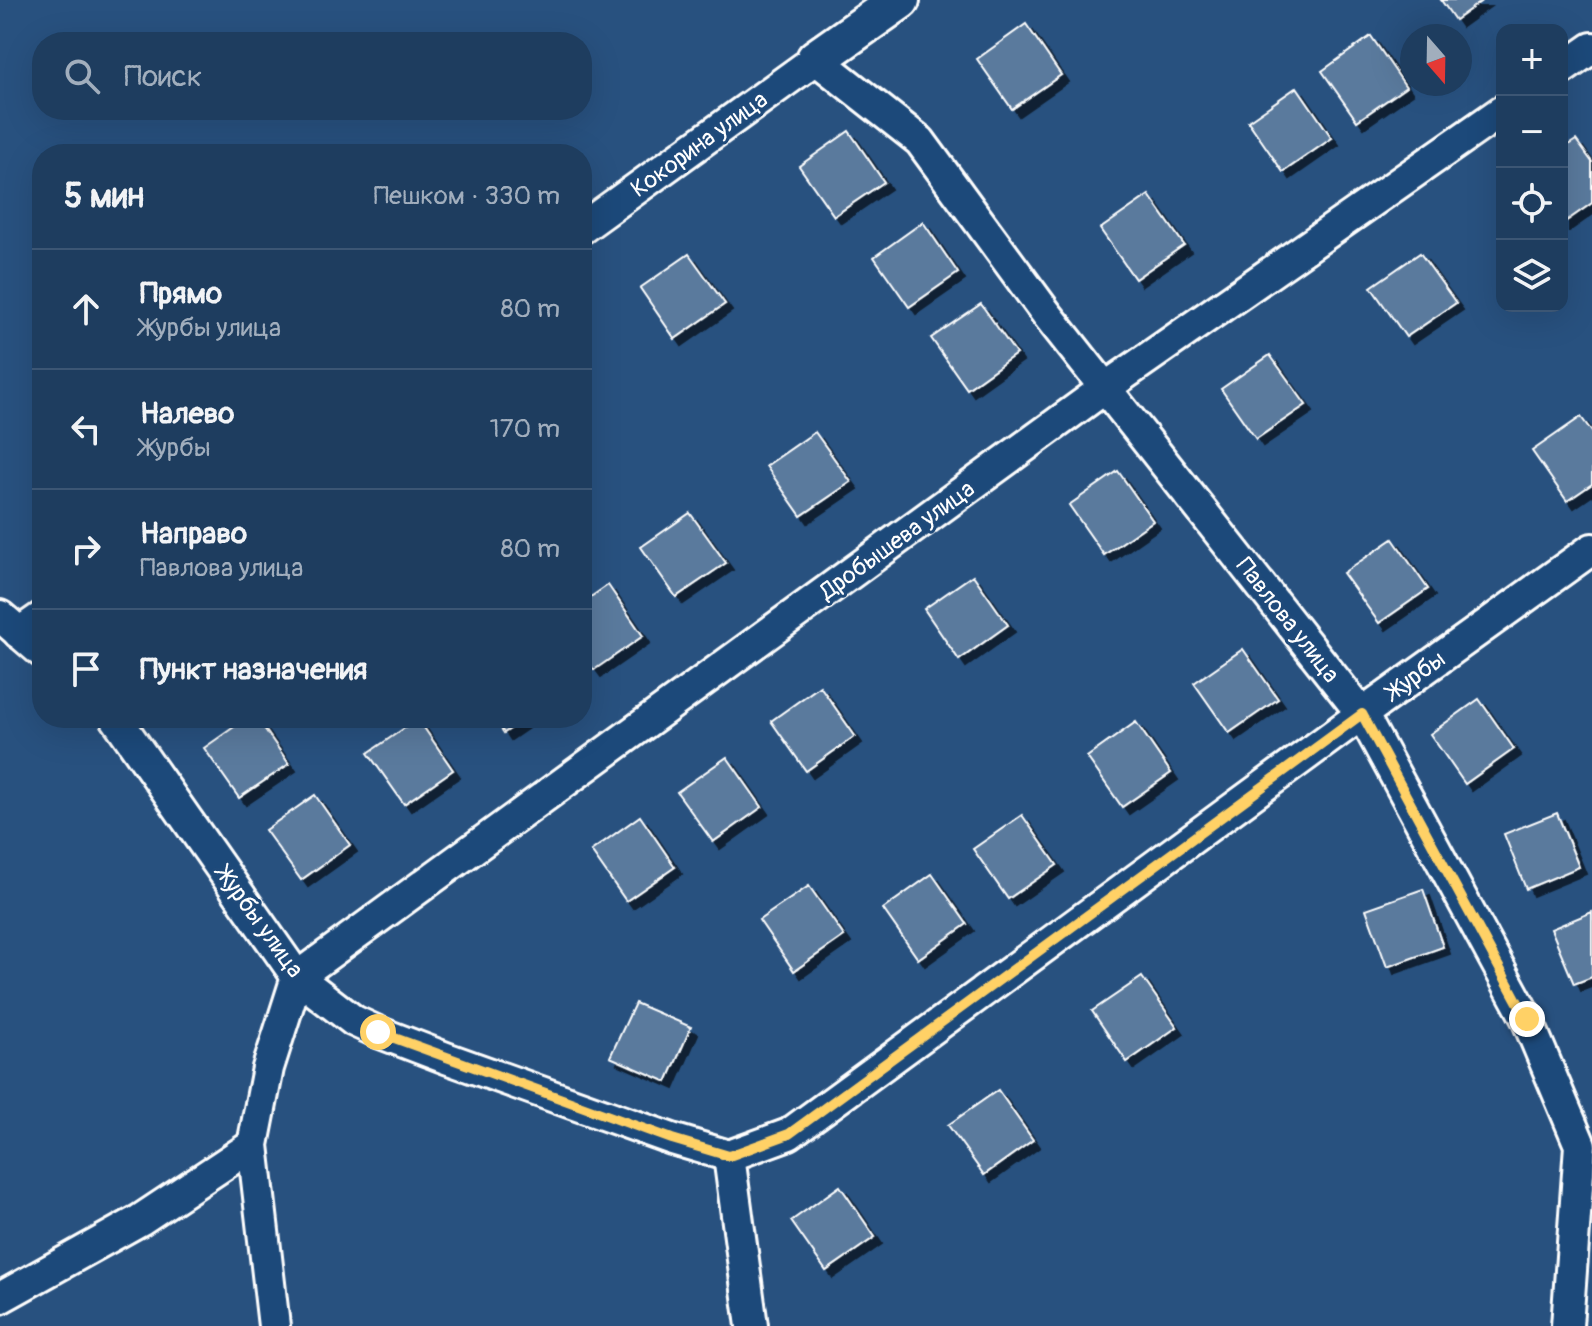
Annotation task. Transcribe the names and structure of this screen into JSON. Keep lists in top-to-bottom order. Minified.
{"streets":{"street":["Кокорина улица","Дробышева улица","Павлова улица","Журбы","Журбы улица"]},"crossings":[["Кокорина улица","Павлова улица"],["Дробышева улица","Павлова улица"],["Дробышева улица","Журбы улица"],["Павлова улица","Журбы"],["Журбы","Журбы улица"]],"north":"bottom","page":{"map_buttons":["+","−"],"search":"Поиск","heading":["5 мин","Пешком · 330 m"],"list":[["Прямо","Журбы улица","80 m"],["Налево","Журбы","170 m"],["Направо","Павлова улица","80 m"],"Пункт назначения"]}}
